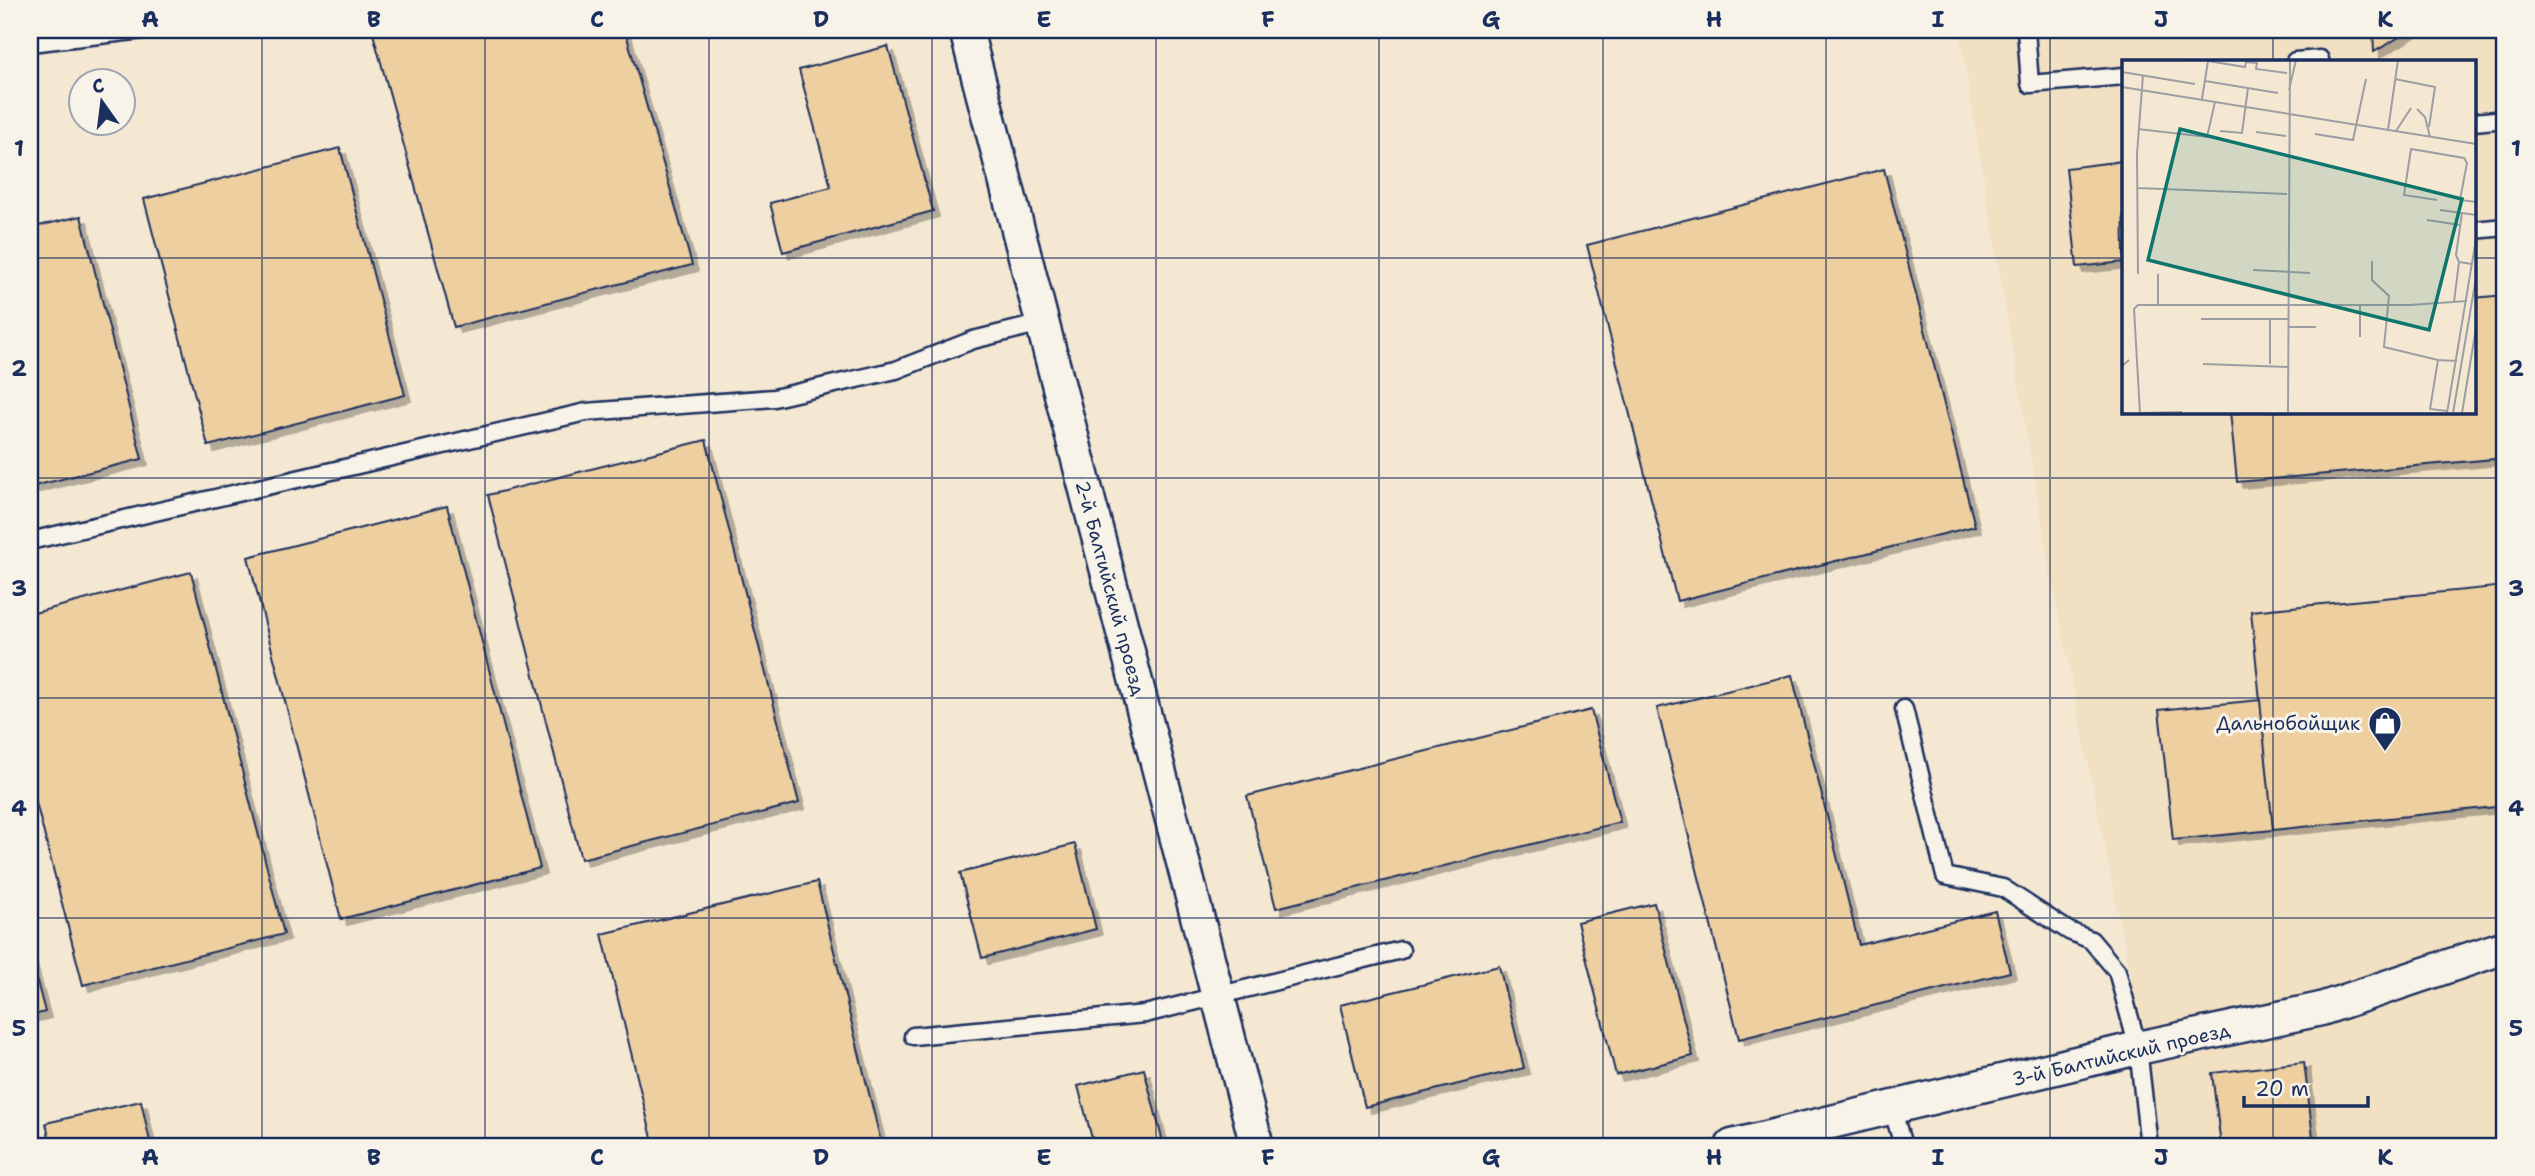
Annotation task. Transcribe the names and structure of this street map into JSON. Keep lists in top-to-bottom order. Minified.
{"streets":{"street":["2-й Балтийский проезд","3-й Балтийский проезд"]},"places":{"shop":["Дальнобойщик"]},"scale_bar":"20 m","north":"top","grid":{"columns":["A","B","C","D","E","F","G","H","I","J","K"],"rows":["1","2","3","4","5"]}}
